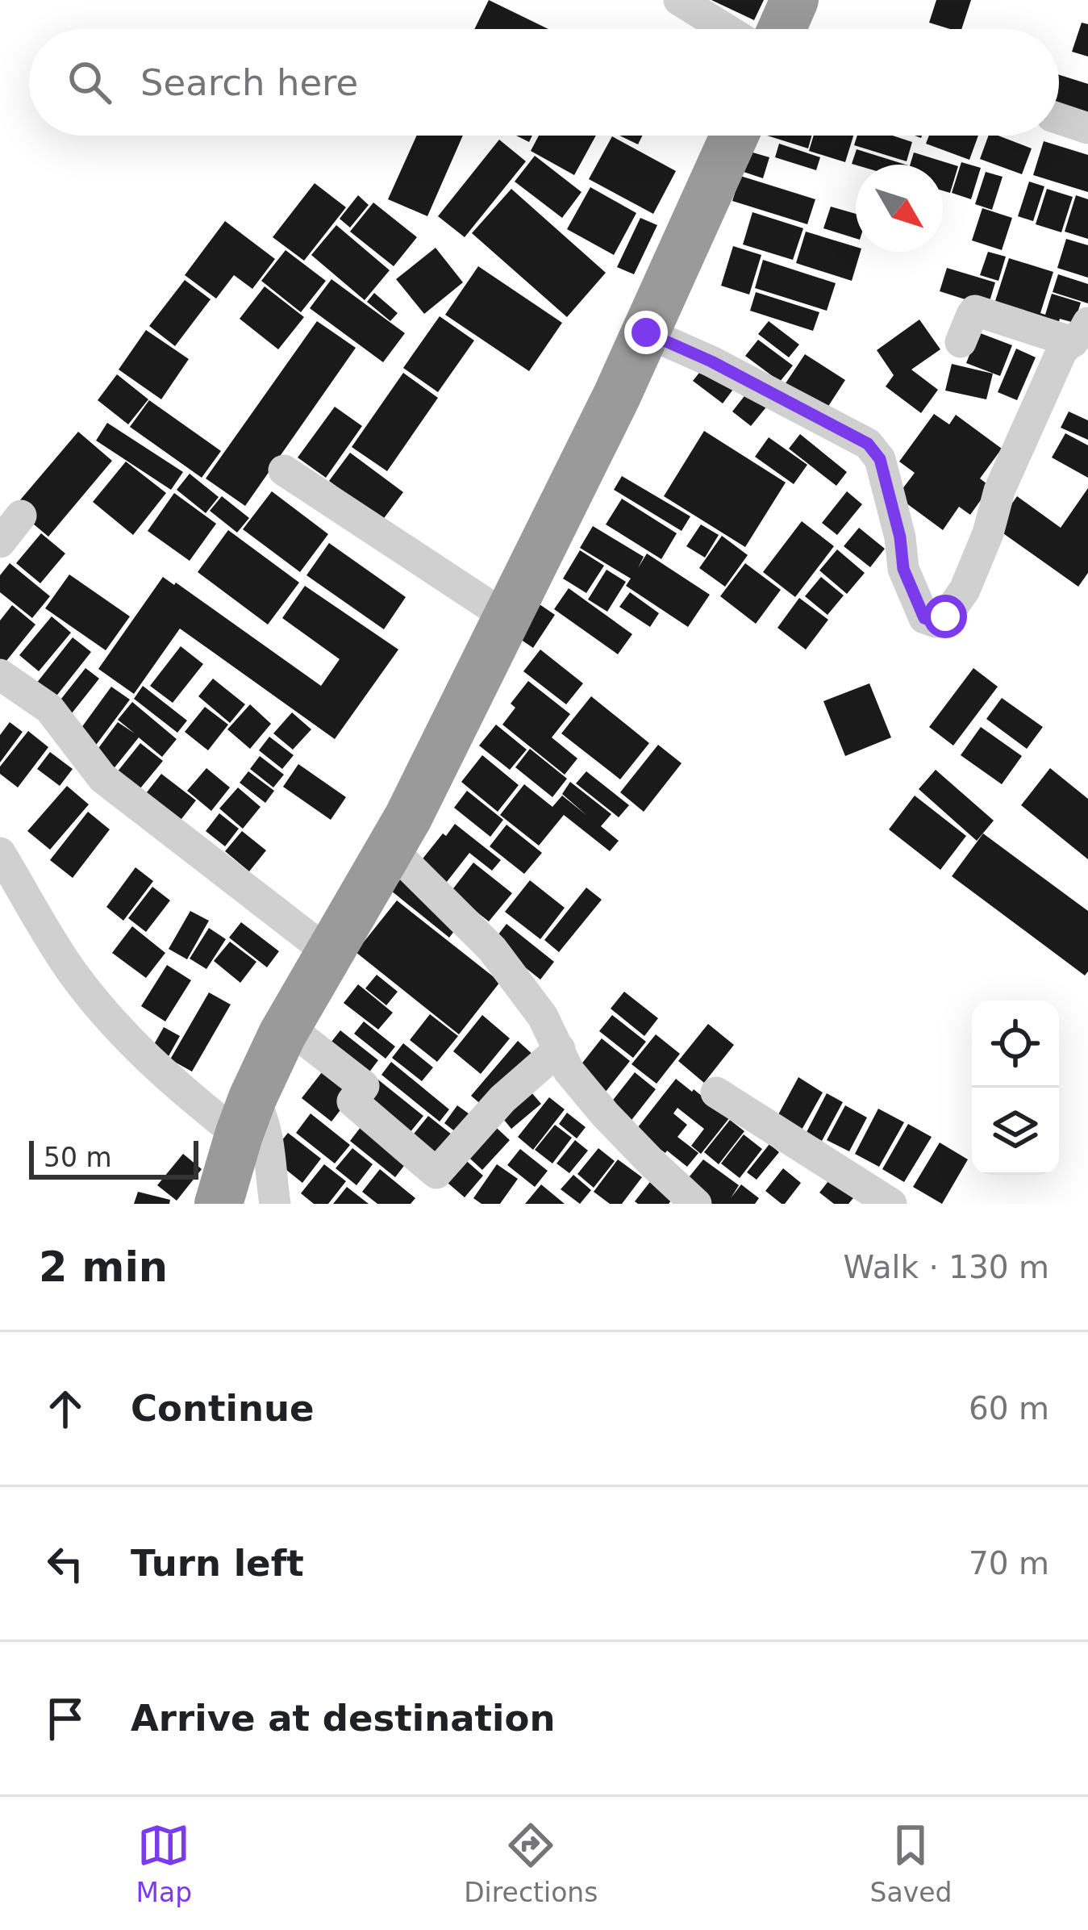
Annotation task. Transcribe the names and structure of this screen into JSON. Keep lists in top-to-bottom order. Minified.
{"scale_bar":"50 m","north":"bottom right","page":{"search":"Search here","scale":"50 m","heading":["2 min","Walk · 130 m"],"list":[["Continue","60 m"],["Turn left","70 m"],"Arrive at destination"],"nav":["Map","Directions","Saved"]}}
